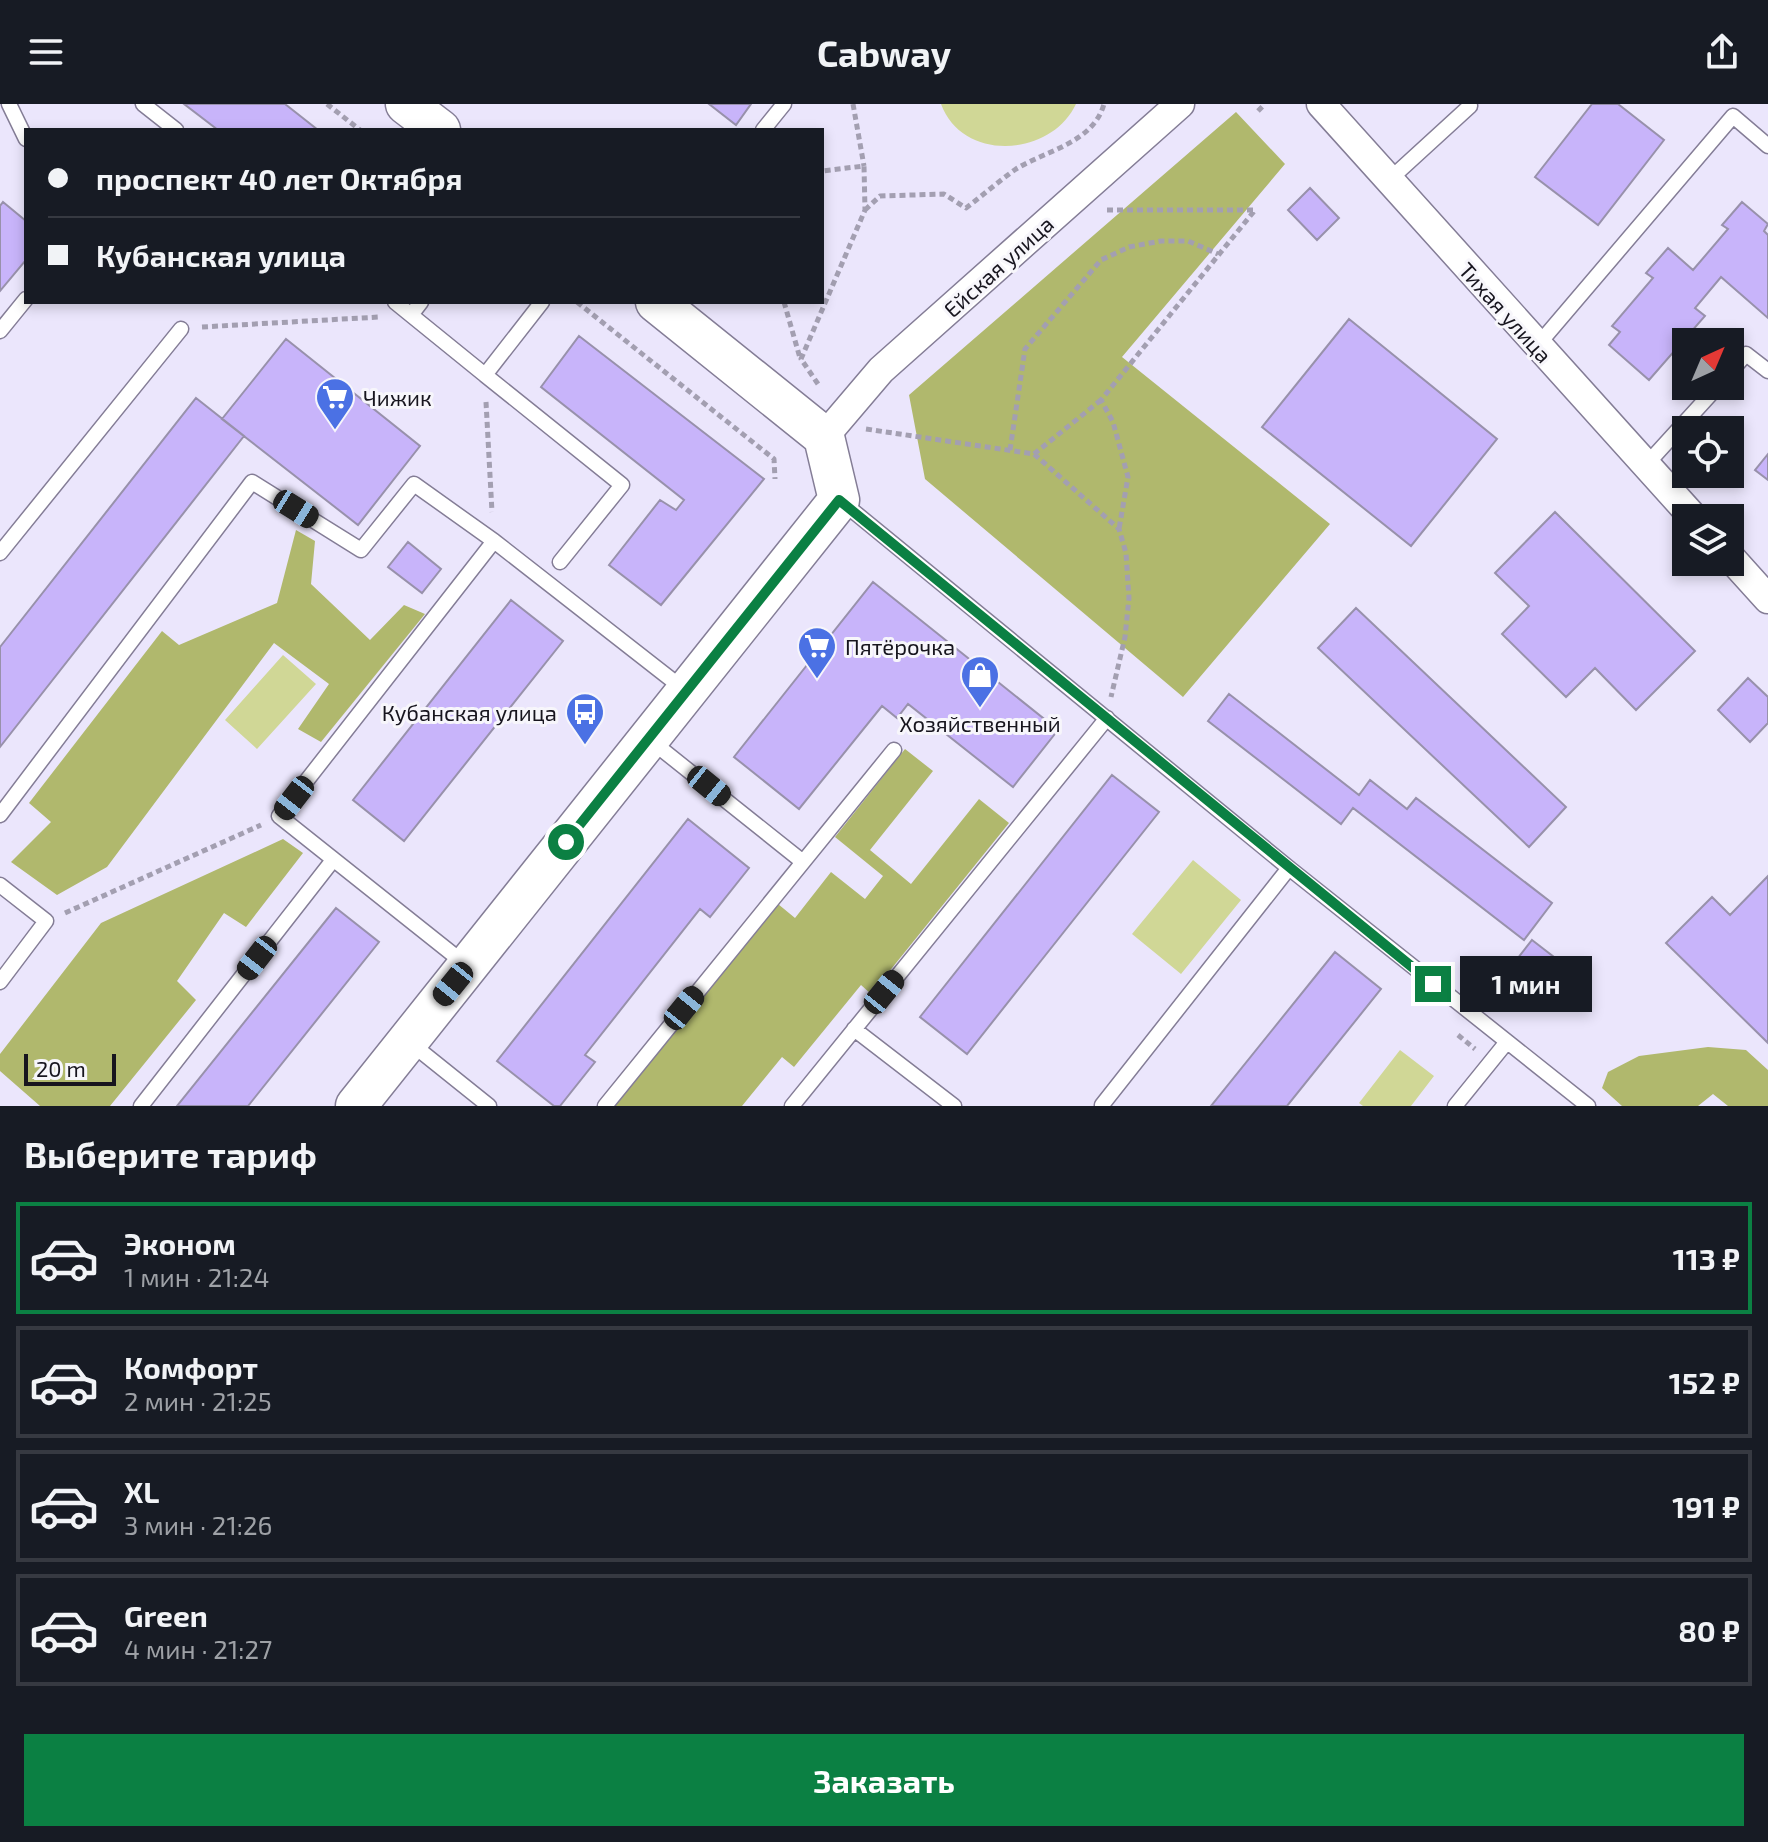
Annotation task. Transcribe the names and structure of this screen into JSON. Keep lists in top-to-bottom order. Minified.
{"streets":{"street":["Ейская улица","Тихая улица"]},"places":{"supermarket":["Чижик","Пятёрочка"],"shop":["Хозяйственный"],"bus stop":["Кубанская улица"]},"scale_bar":"20 m","north":"top right","page":{"header":"Cabway","banner":["проспект 40 лет Октября","Кубанская улица"],"bubble":"1 мин","scale":"20 m","heading":"Выберите тариф","list":[{"name":"Эконом","note":"1 мин · 21:24","value":"113 ₽"},{"name":"Комфорт","note":"2 мин · 21:25","value":"152 ₽"},{"name":"XL","note":"3 мин · 21:26","value":"191 ₽"},{"name":"Green","note":"4 мин · 21:27","value":"80 ₽"}],"buttons":"Заказать"}}
